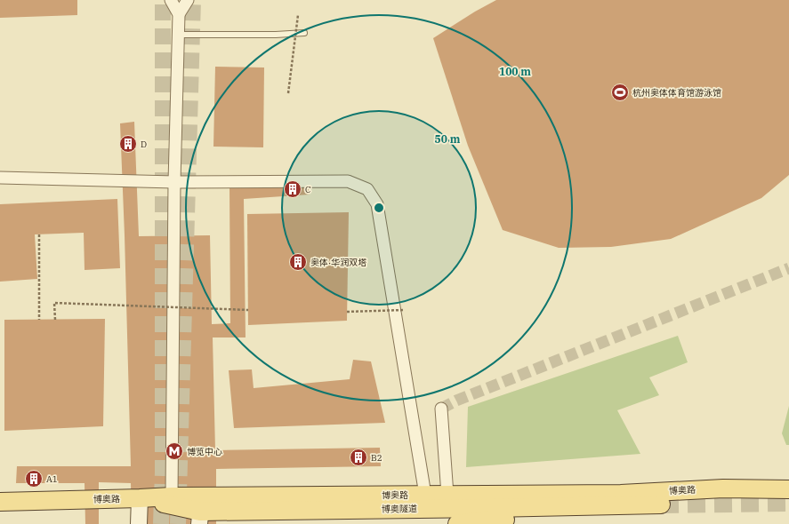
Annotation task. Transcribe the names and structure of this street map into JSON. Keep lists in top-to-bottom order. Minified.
{"streets":{"main road":["博奥路","博奥隧道"]},"crossings":[["博奥路","博奥隧道"]],"places":{"sports":["杭州奥体体育馆游泳馆"],"building":["D","C","奥体·华润双塔","B2","A1"],"metro station":["博览中心"]},"rings":["100 m","50 m"]}
